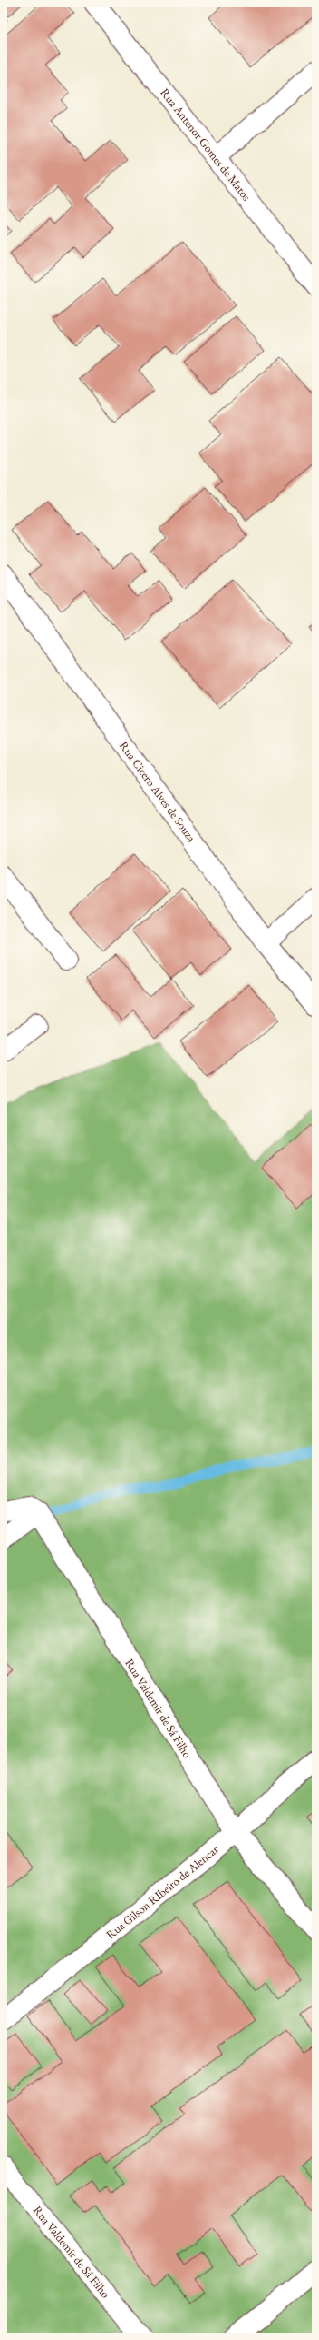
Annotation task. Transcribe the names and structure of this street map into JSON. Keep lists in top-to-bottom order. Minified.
{"streets":{"street":["Rua Antenor Gomes de Matos","Rua Cicero Alves de Souza","Rua Valdemir de Sá Filho","Rua Gilson RIbeiro de Alencar"]},"crossings":[["Rua Valdemir de Sá Filho","Rua Gilson RIbeiro de Alencar"]]}
